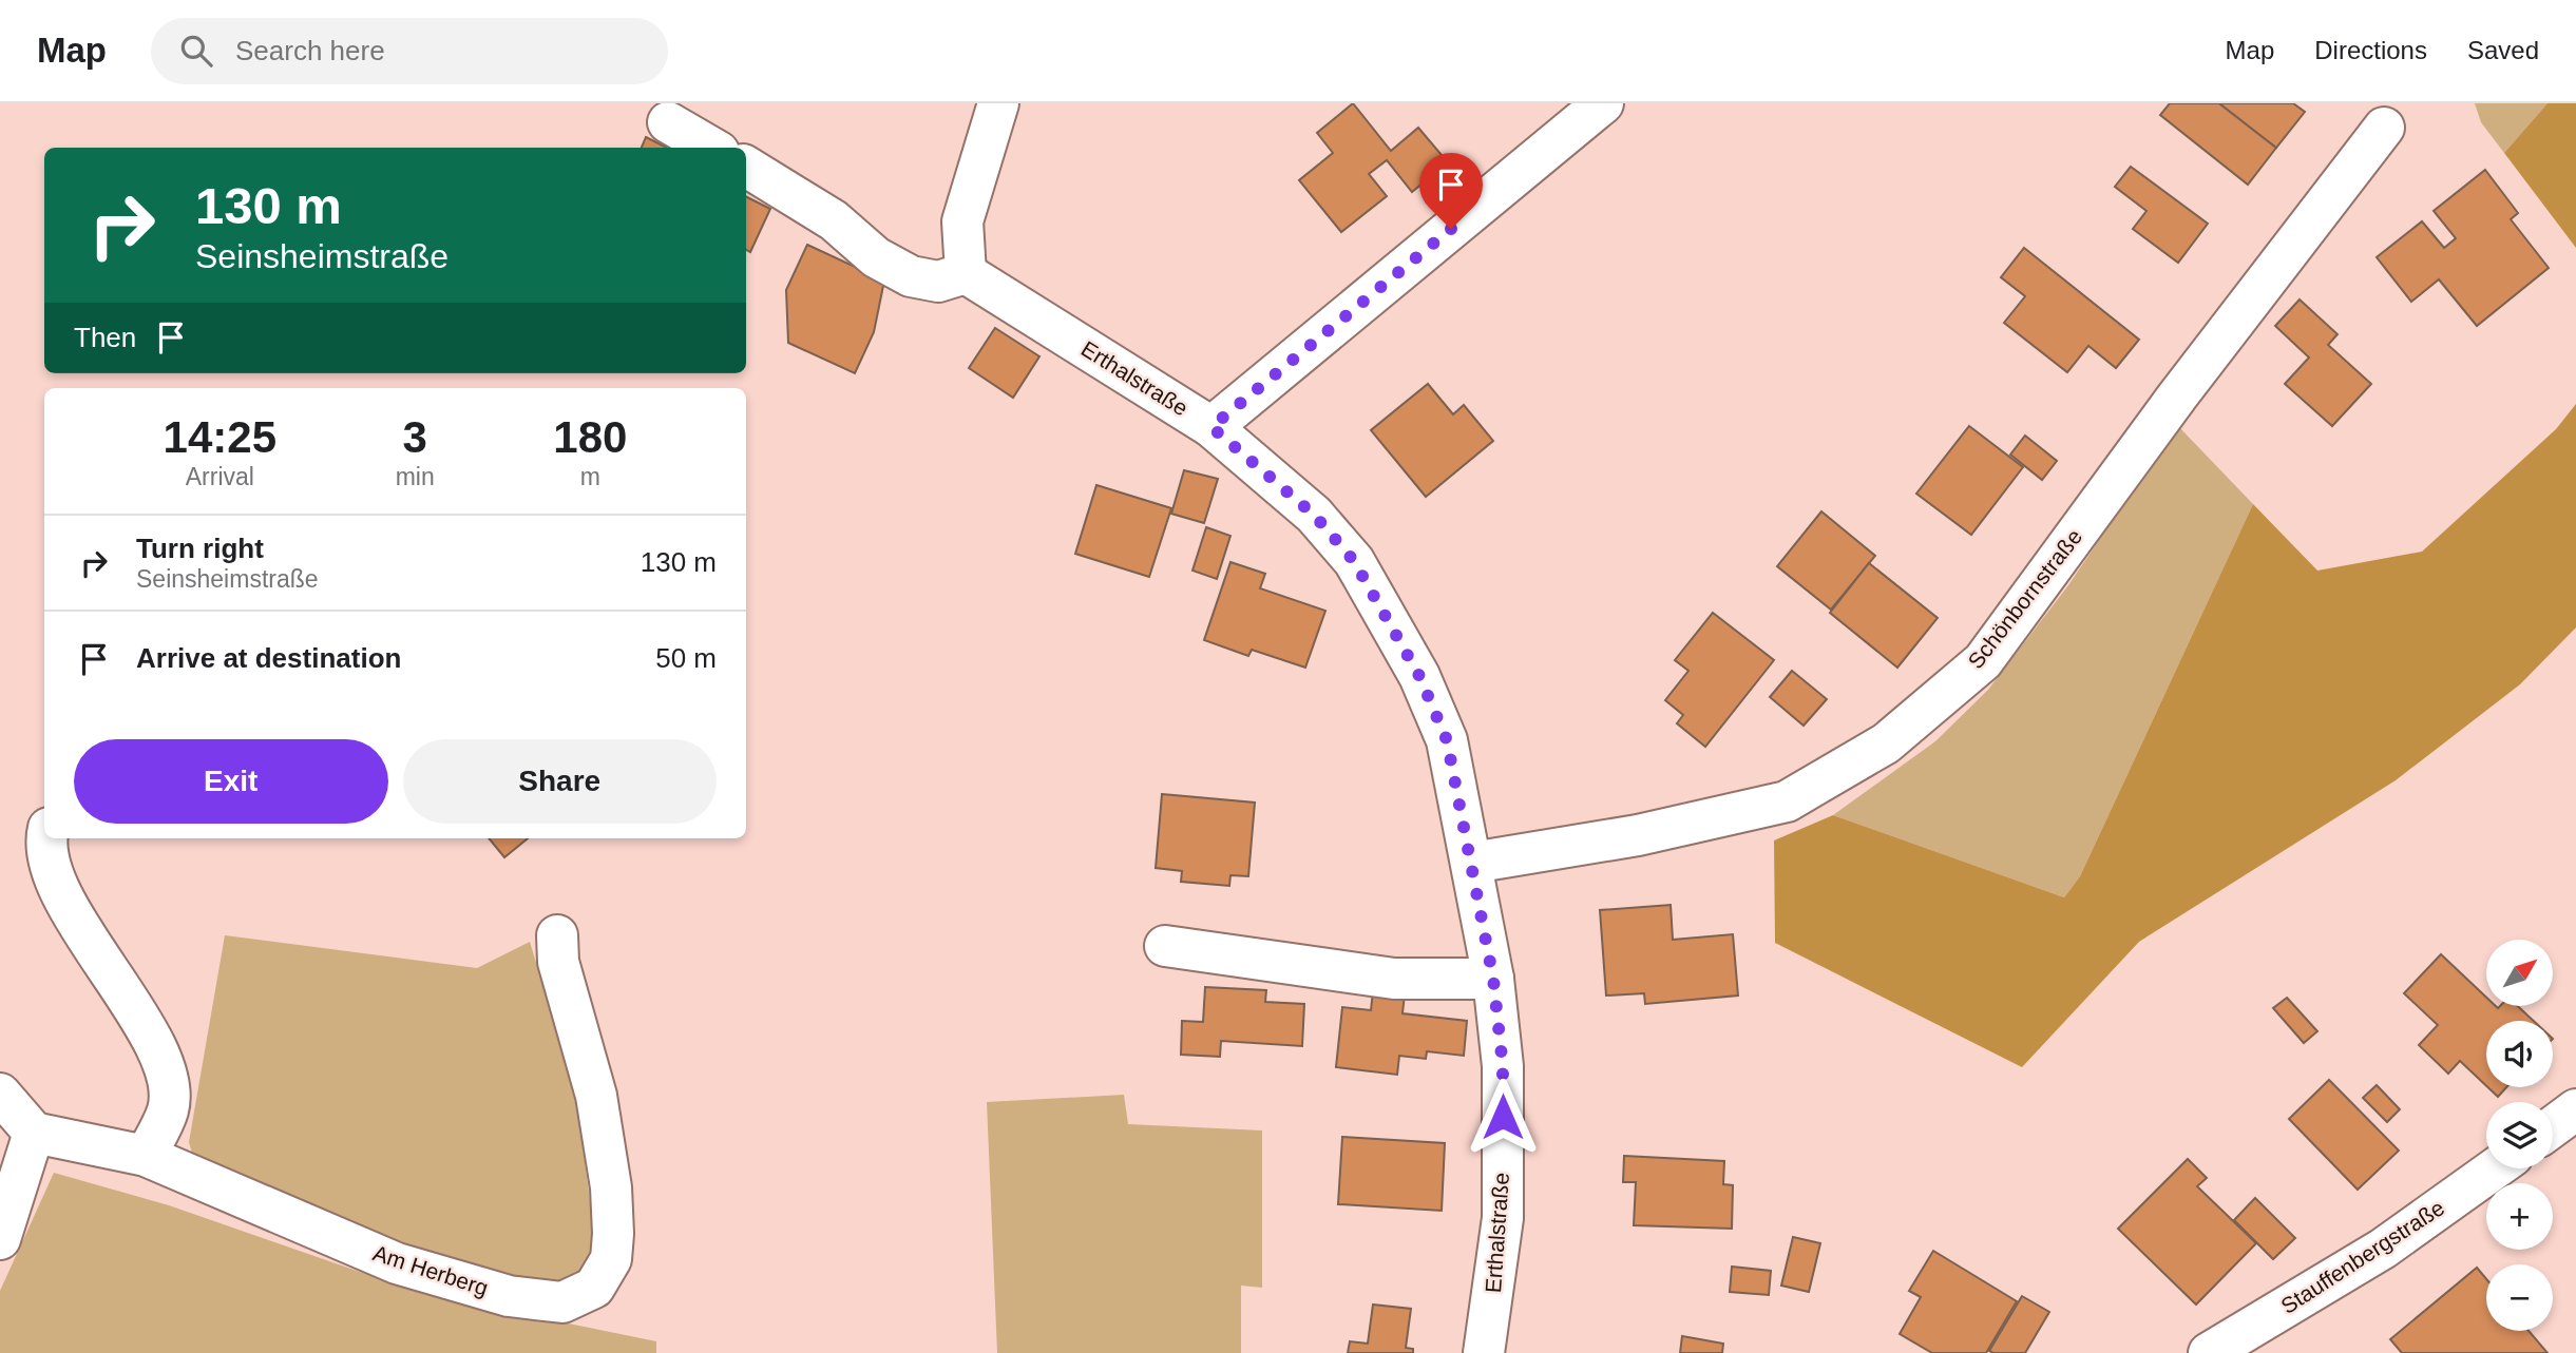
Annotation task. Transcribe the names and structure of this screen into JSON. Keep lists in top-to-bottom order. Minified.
{"streets":{"street":["Erthalstraße","Schönbornstraße","Stauffenbergstraße","Am Herberg"]},"crossings":[["Erthalstraße","Schönbornstraße"]],"north":"top right","page":{"header":"Map","search":"Search here","nav":["Map","Directions","Saved"],"turn":["130 m","Seinsheimstraße"],"then":"Then","eta":["14:25","Arrival","3","min","180","m"],"list":[{"name":"Turn right","note":"Seinsheimstraße","value":"130 m"},{"name":"Arrive at destination","value":"50 m"}],"buttons":["Exit","Share"],"map_buttons":["+","−"]}}
